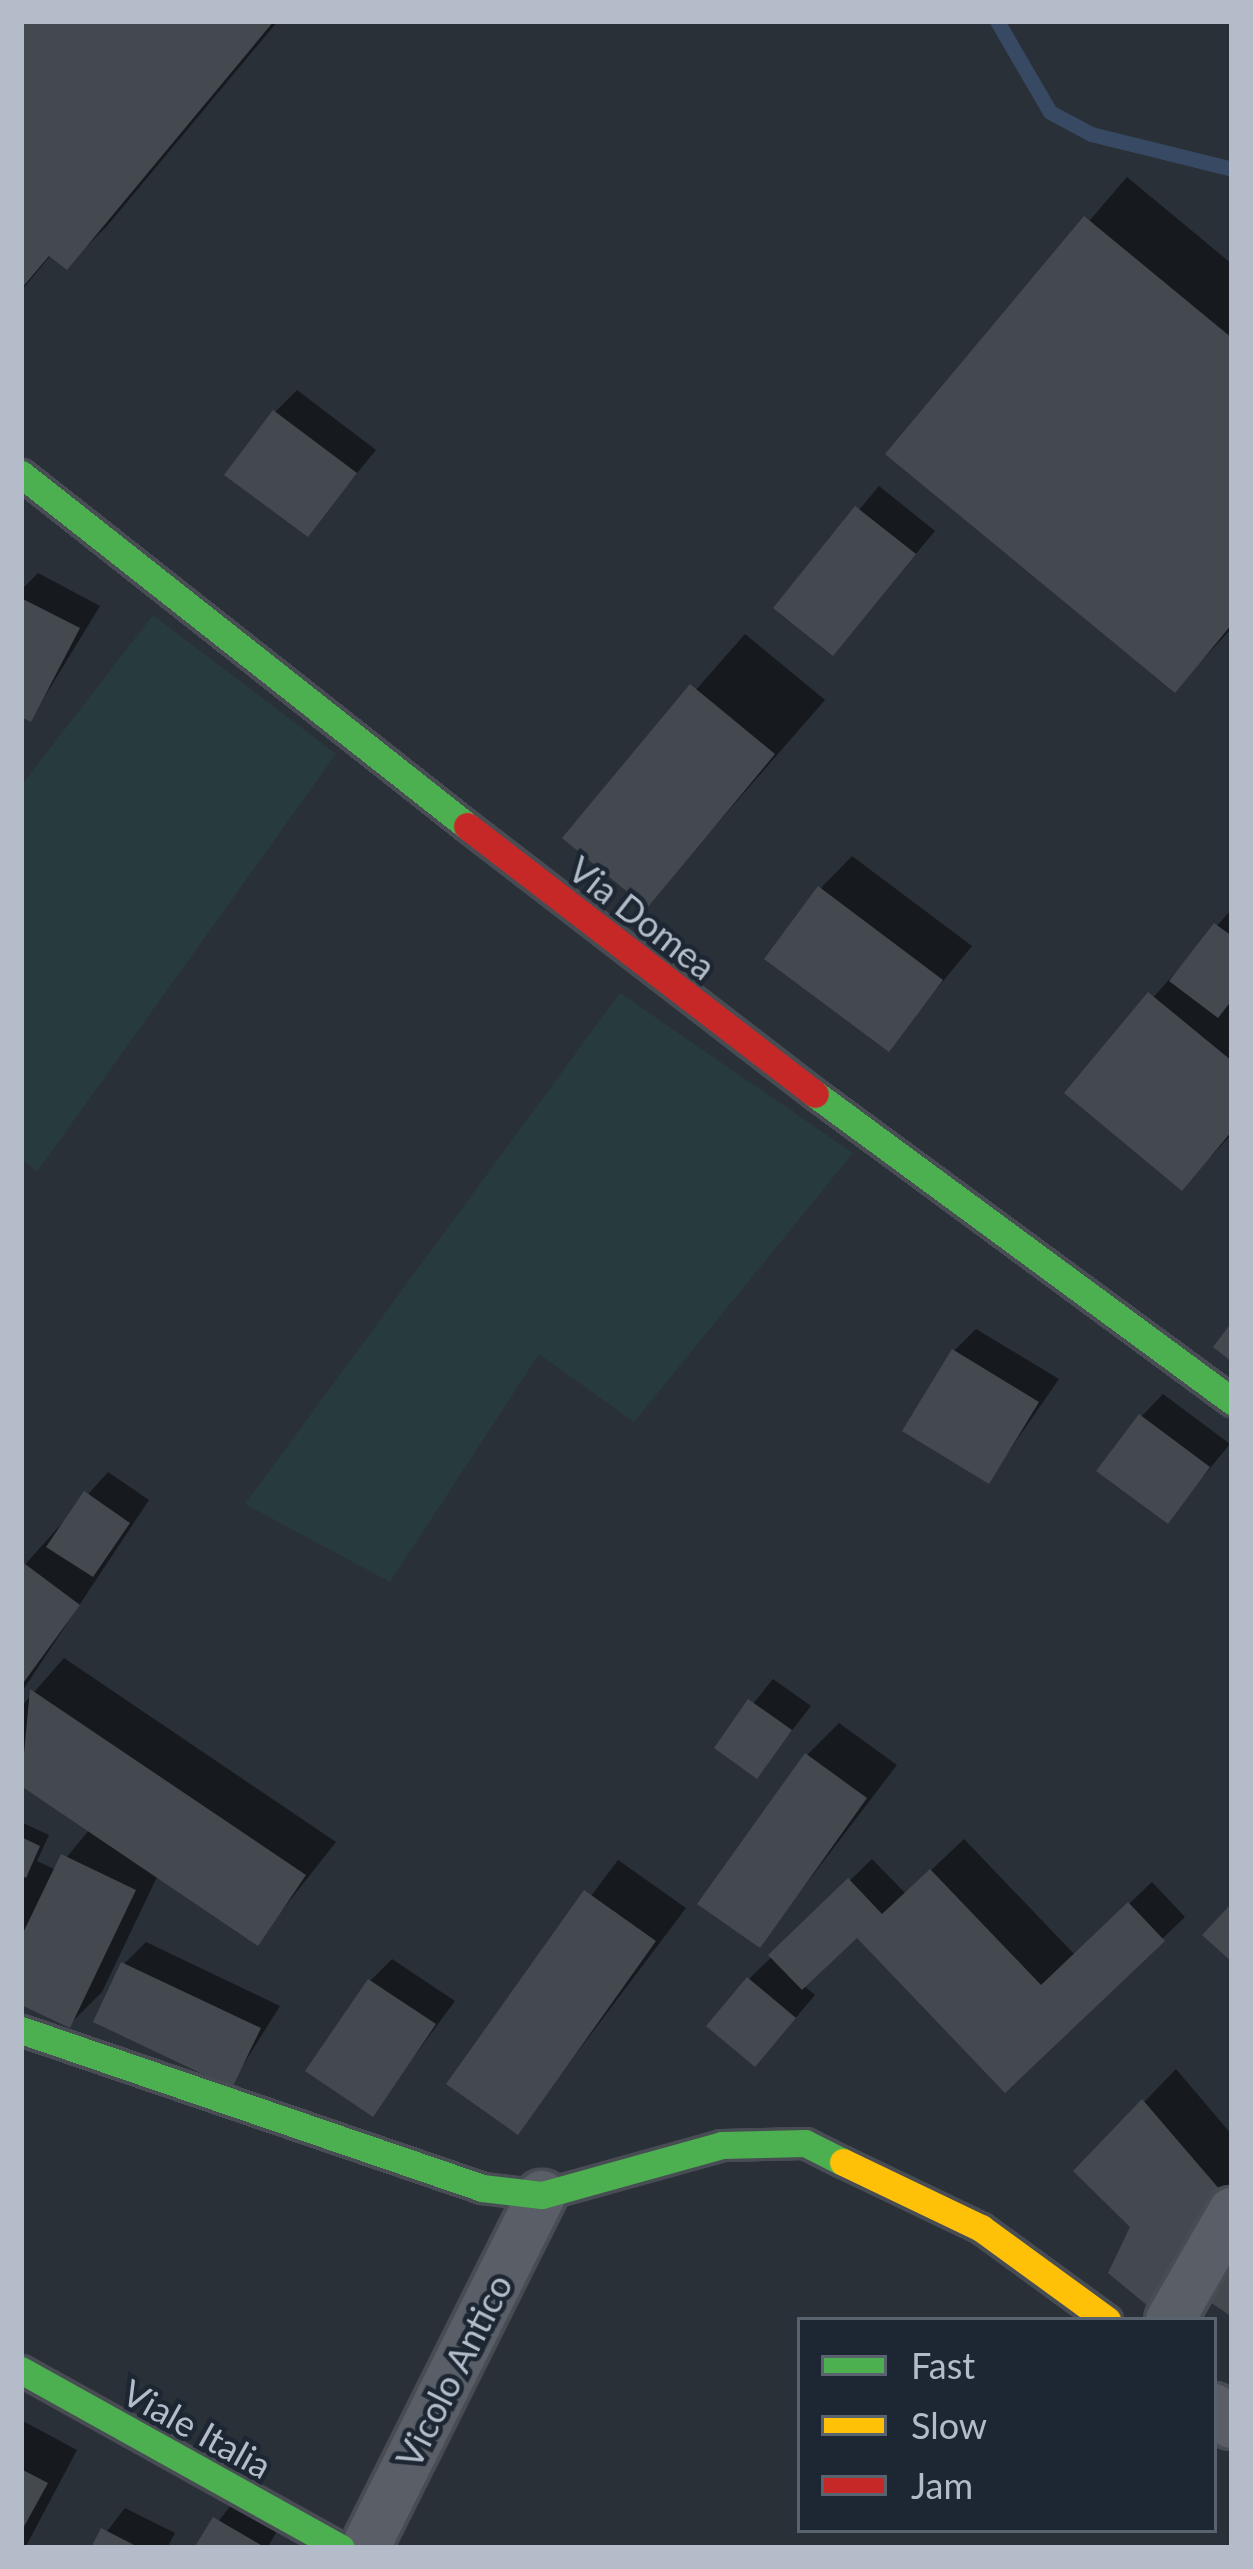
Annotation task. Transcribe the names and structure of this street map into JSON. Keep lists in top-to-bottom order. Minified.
{"streets":{"street":["Via Domea","Vicolo Antico","Viale Italia"]},"legend":["Fast","Slow","Jam"]}
